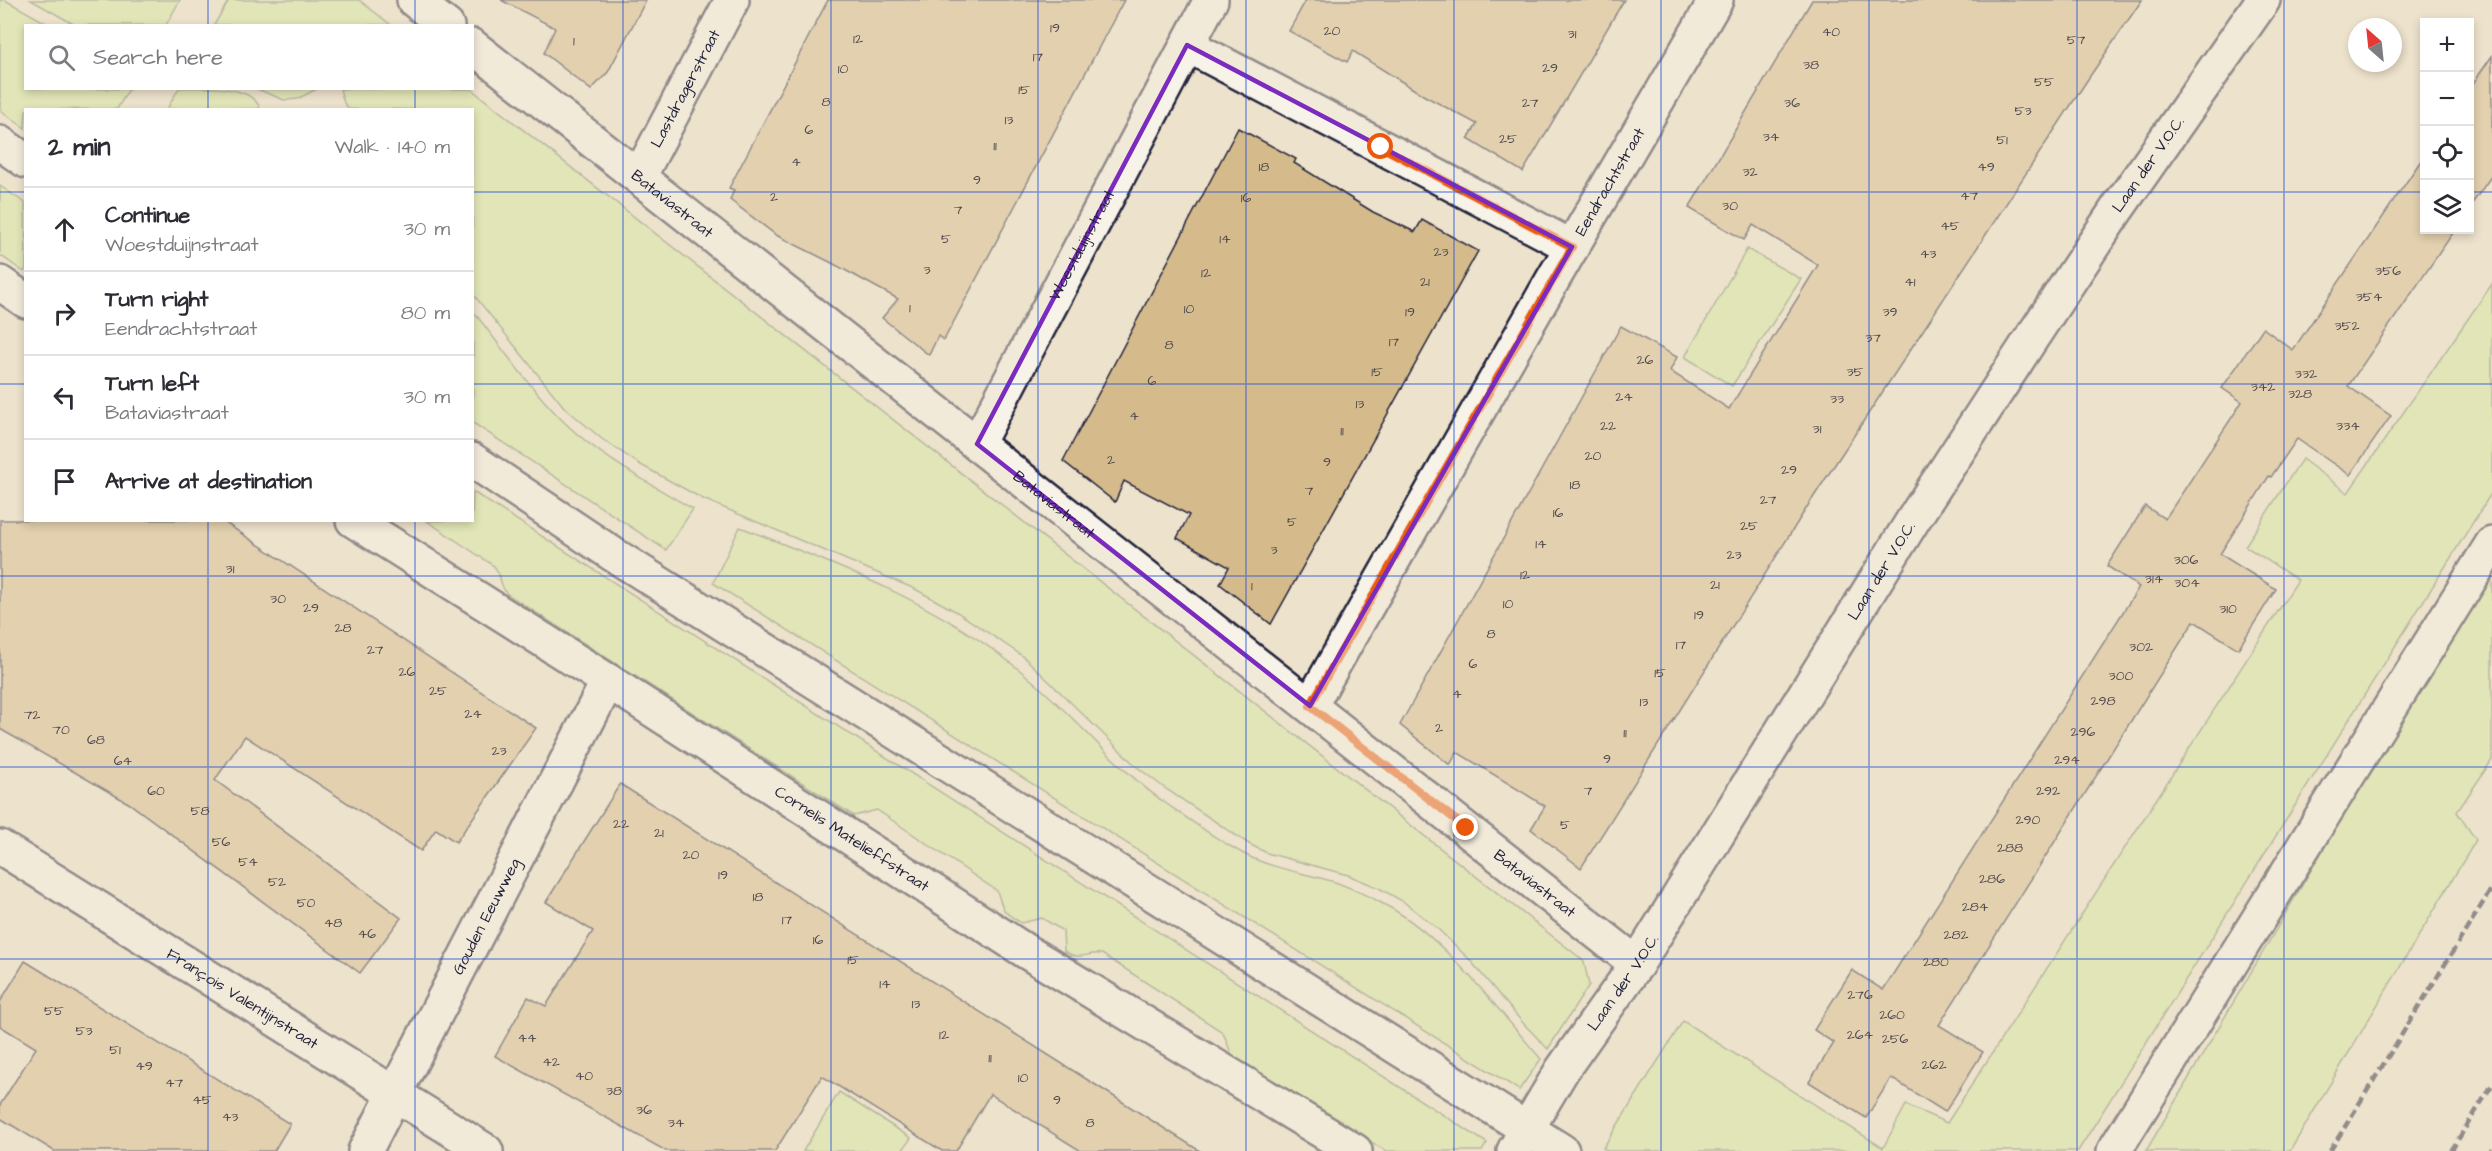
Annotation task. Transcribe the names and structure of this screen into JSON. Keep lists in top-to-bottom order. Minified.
{"streets":{"street":["Lastdragerstraat","Laan der V.O.C.","Eendrachtstraat","Bataviastraat","Woestduijnstraat","Cornelis Matelieffstraat","Gouden Eeuwweg","François Valentijnstraat"]},"crossings":[["Lastdragerstraat","Bataviastraat"],["Laan der V.O.C.","Bataviastraat"],["Eendrachtstraat","Bataviastraat"],["Bataviastraat","Woestduijnstraat"],["Cornelis Matelieffstraat","Gouden Eeuwweg"],["Gouden Eeuwweg","François Valentijnstraat"]],"house_numbers":["19","20","40","31","12","57","1","17","38","29","10","55","15","8","27","36","53","13","6","34","25","51","11","4","18","49","32","9","47","2","16","30","7","45","5","14","23","43","3","356","12","21","41","354","1","10","19","39","352","37","17","8","26","15","35","332","6","342","328","24","33","13","4","22","334","31","11","20","2","9","29","18","7","27","16","5","25","14","3","23","306","31","12","314","304","21","1","30","10","29","310","19","28","8","17","302","27","6","26","15","300","25","4","298","13","24","72","2","70","296","11","68","23","9","294","64","60","7","292","58","290","22","5","21","56","288","20","54","19","286","52","18","50","284","17","48","46","282","16","15","280","14","276","13","55","260","53","12","264","44","256","51","11","42","262","49","40","10","47","38","45","9","36","43","34","8"],"north":"top left","page":{"map_buttons":["+","−"],"search":"Search here","heading":["2 min","Walk · 140 m"],"list":[["Continue","Woestduijnstraat","30 m"],["Turn right","Eendrachtstraat","80 m"],["Turn left","Bataviastraat","30 m"],"Arrive at destination"]}}
